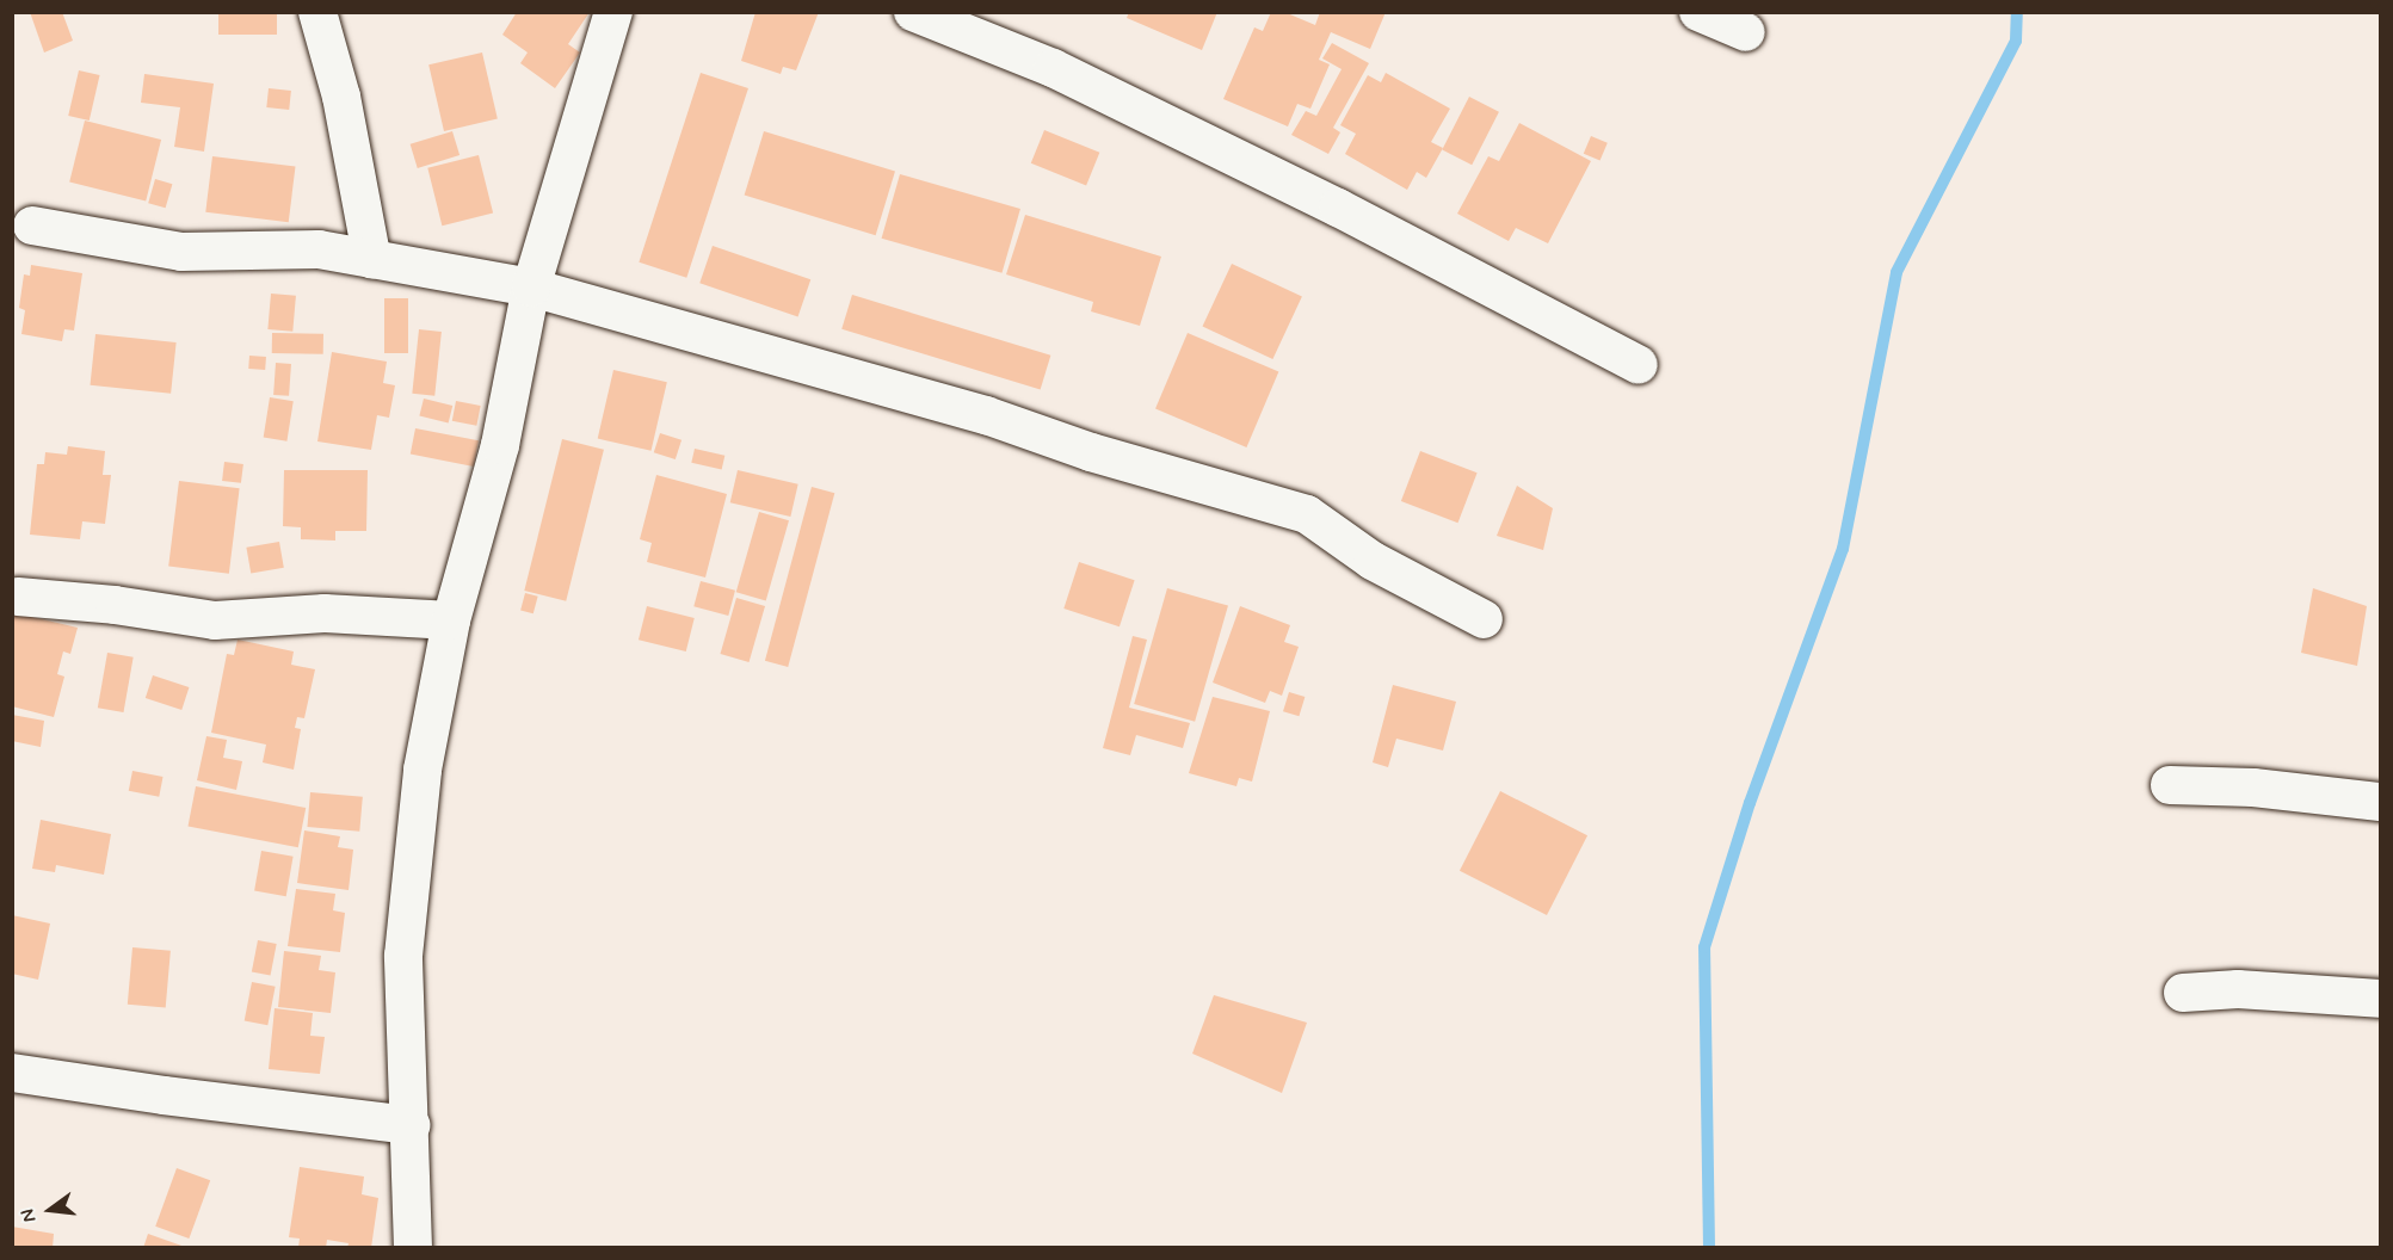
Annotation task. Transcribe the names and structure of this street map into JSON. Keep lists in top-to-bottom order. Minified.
{"north":"left"}
